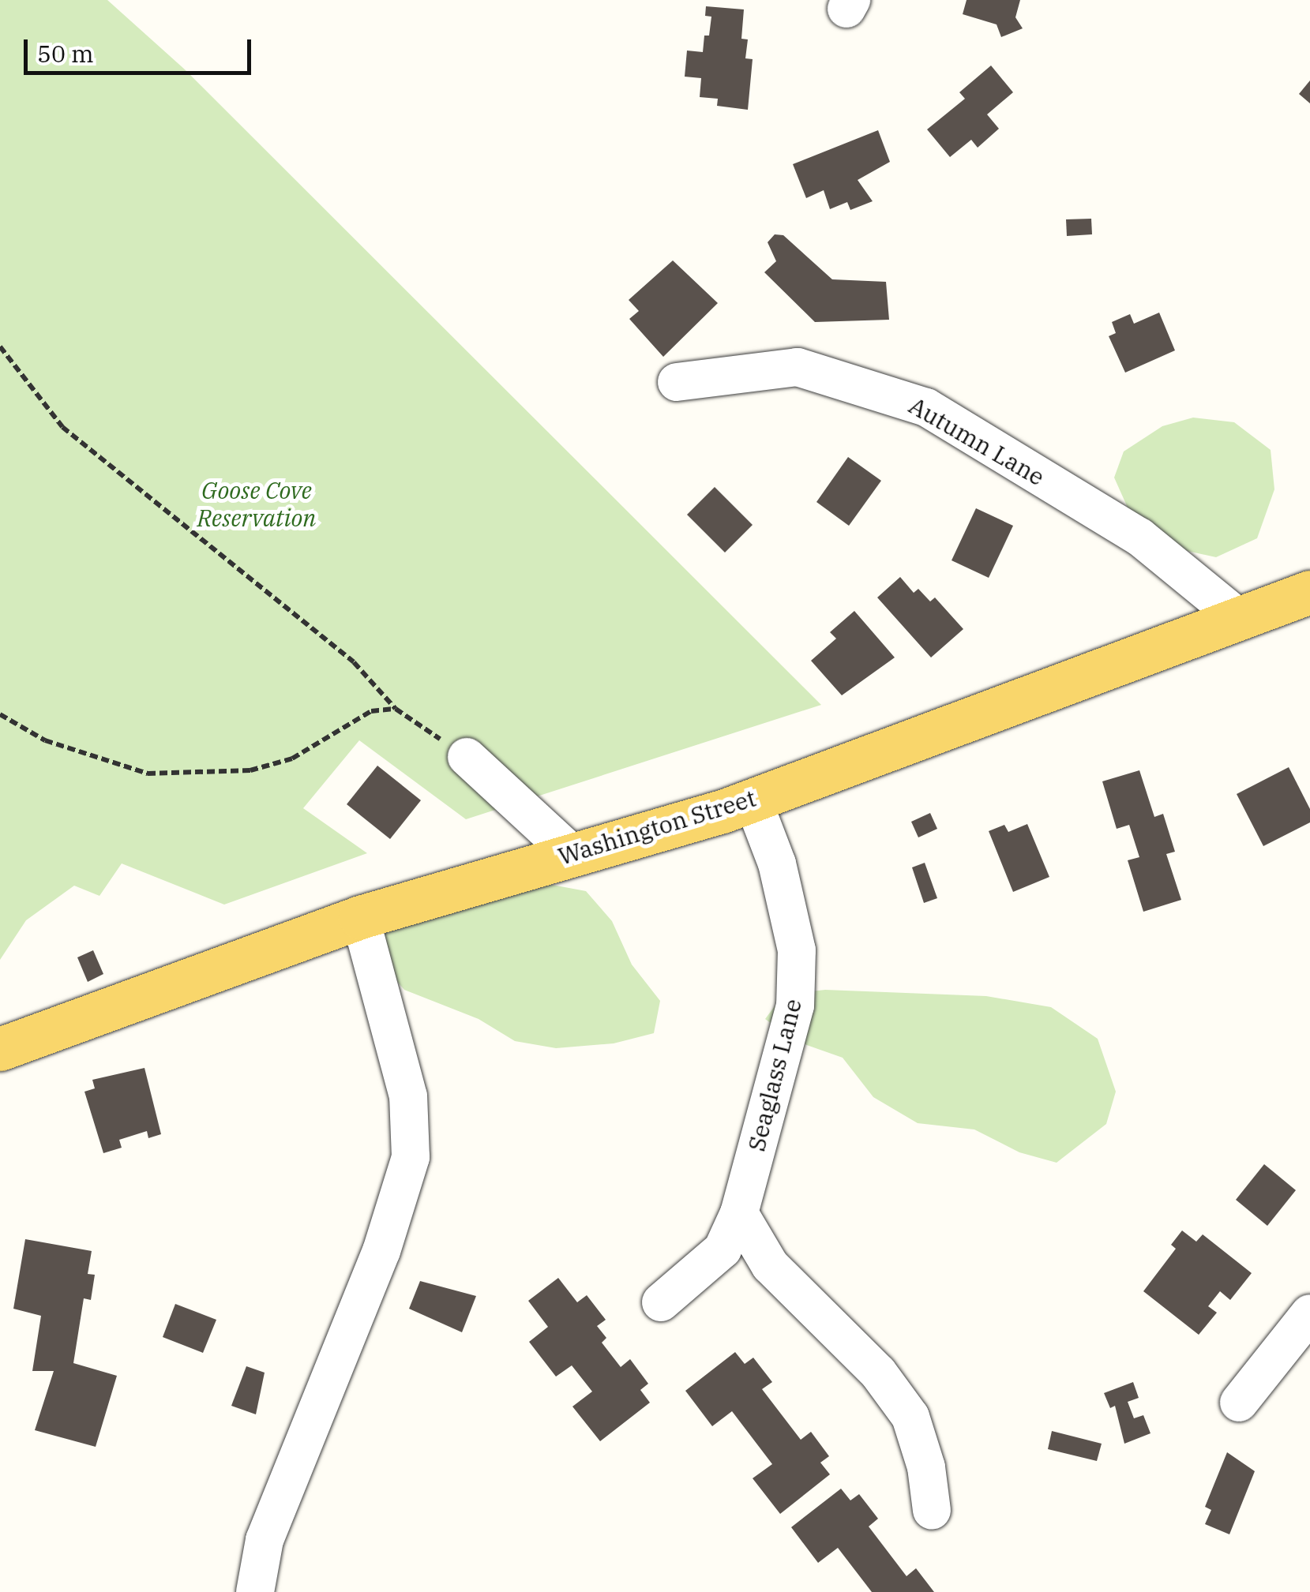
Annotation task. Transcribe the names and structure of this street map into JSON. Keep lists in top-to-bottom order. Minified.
{"streets":{"main road":["Washington Street"],"street":["Autumn Lane","Seaglass Lane"]},"crossings":[["Autumn Lane","Washington Street"],["Washington Street","Seaglass Lane"]],"parks":["Goose Cove Reservation"],"scale_bar":"50 m"}
